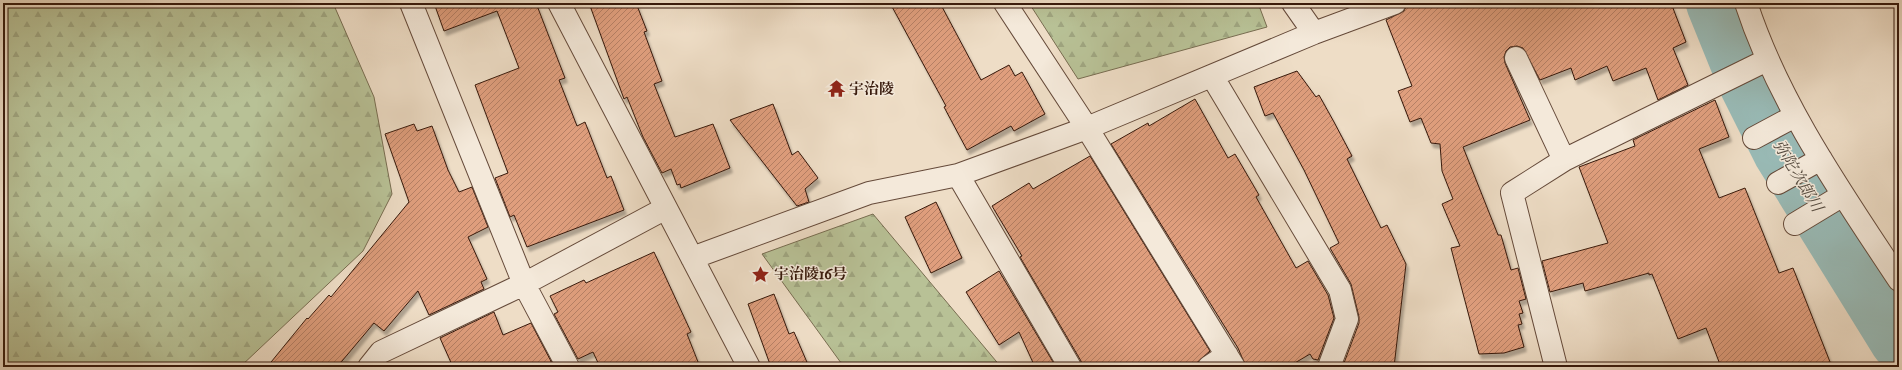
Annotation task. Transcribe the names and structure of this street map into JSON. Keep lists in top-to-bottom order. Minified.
{"water":["弥陀次郎川"],"places":{"temple":["宇治陵"],"place":["宇治陵16号"]}}
